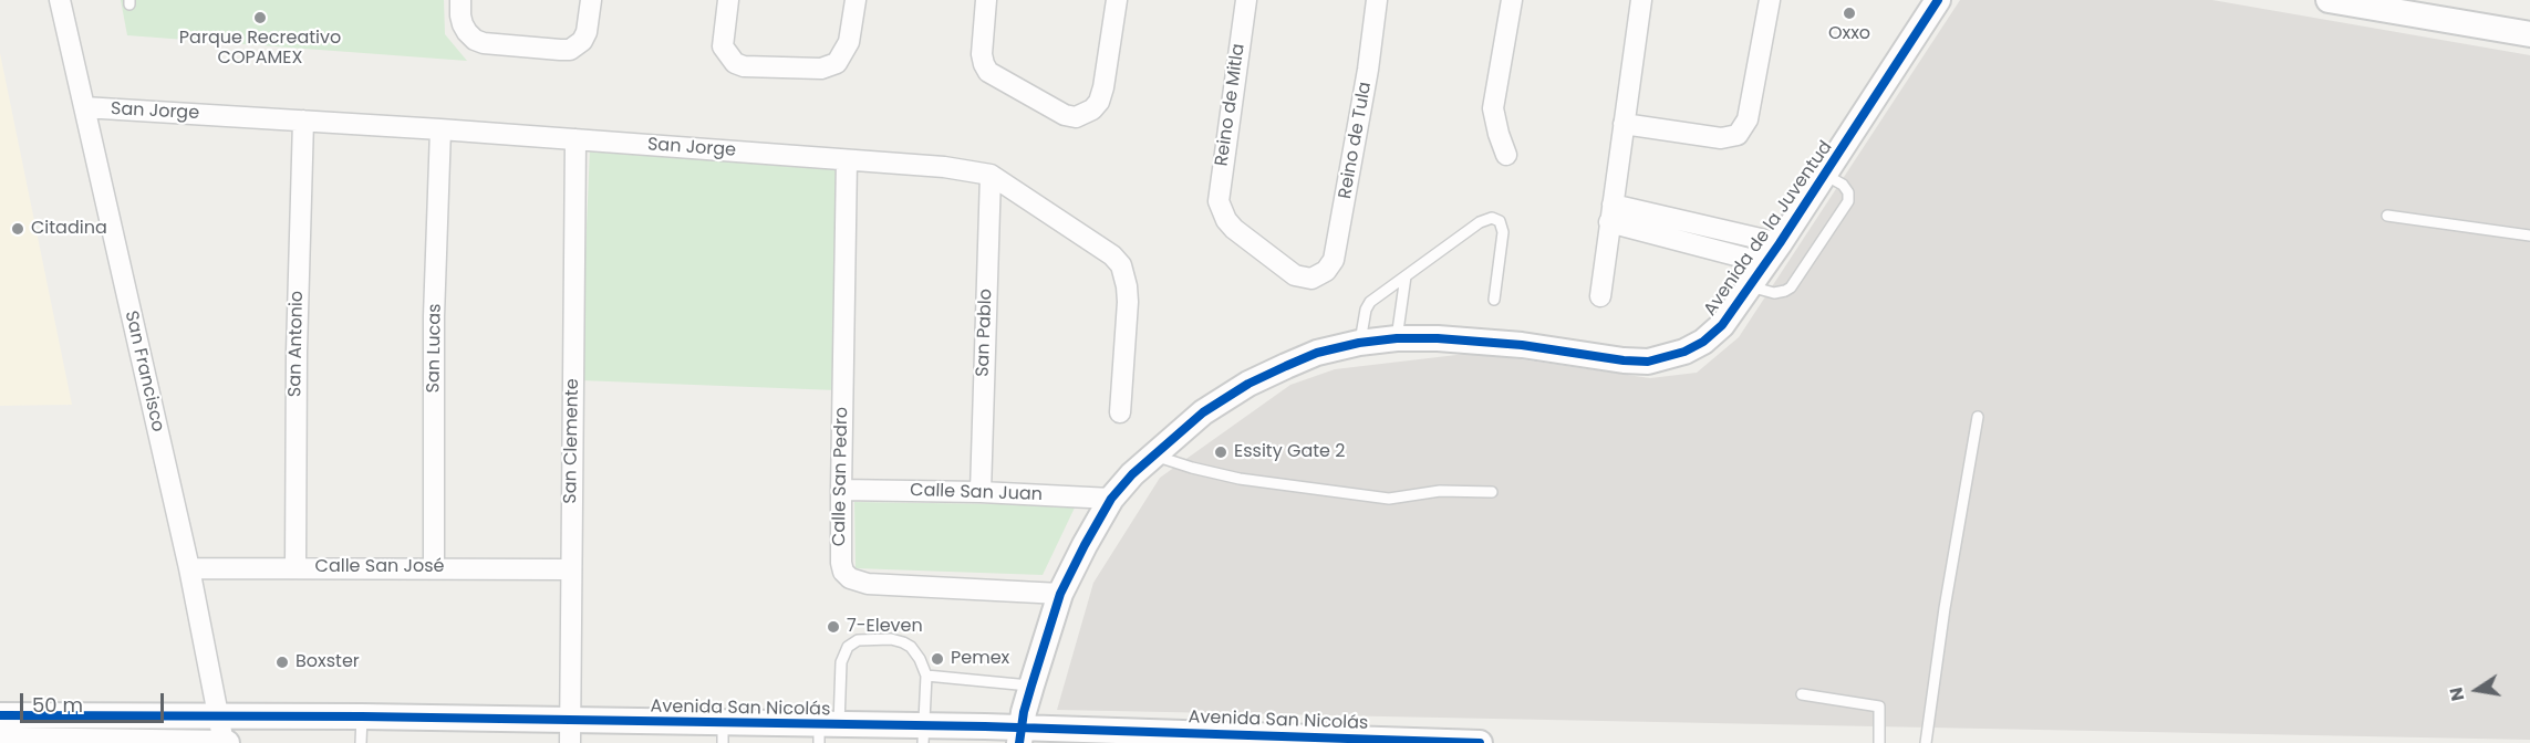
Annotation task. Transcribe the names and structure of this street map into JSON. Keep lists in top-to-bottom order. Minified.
{"streets":{"street":["Reino de Mitla","San Jorge","Reino de Tula","Avenida de la Juventud","San Pablo","San Antonio","San Lucas","San Francisco","San Clemente","Calle San Pedro","Calle San Juan","Calle San José","Avenida San Nicolás"]},"crossings":[["Reino de Mitla","Reino de Tula"],["San Jorge","San Pablo"],["San Jorge","San Antonio"],["San Jorge","San Lucas"],["San Jorge","San Francisco"],["San Jorge","San Clemente"],["San Jorge","Calle San Pedro"],["Avenida de la Juventud","Calle San Pedro"],["Avenida de la Juventud","Calle San Juan"],["Avenida de la Juventud","Avenida San Nicolás"],["San Pablo","Calle San Juan"],["San Antonio","Calle San José"],["San Lucas","Calle San José"],["San Francisco","Calle San José"],["San Francisco","Avenida San Nicolás"],["San Clemente","Calle San José"],["San Clemente","Avenida San Nicolás"],["Calle San Pedro","Calle San Juan"]],"places":["Oxxo","Parque Recreativo COPAMEX","Citadina","Essity Gate 2","7-Eleven","Pemex","Boxster"],"scale_bar":"50 m","north":"left"}
